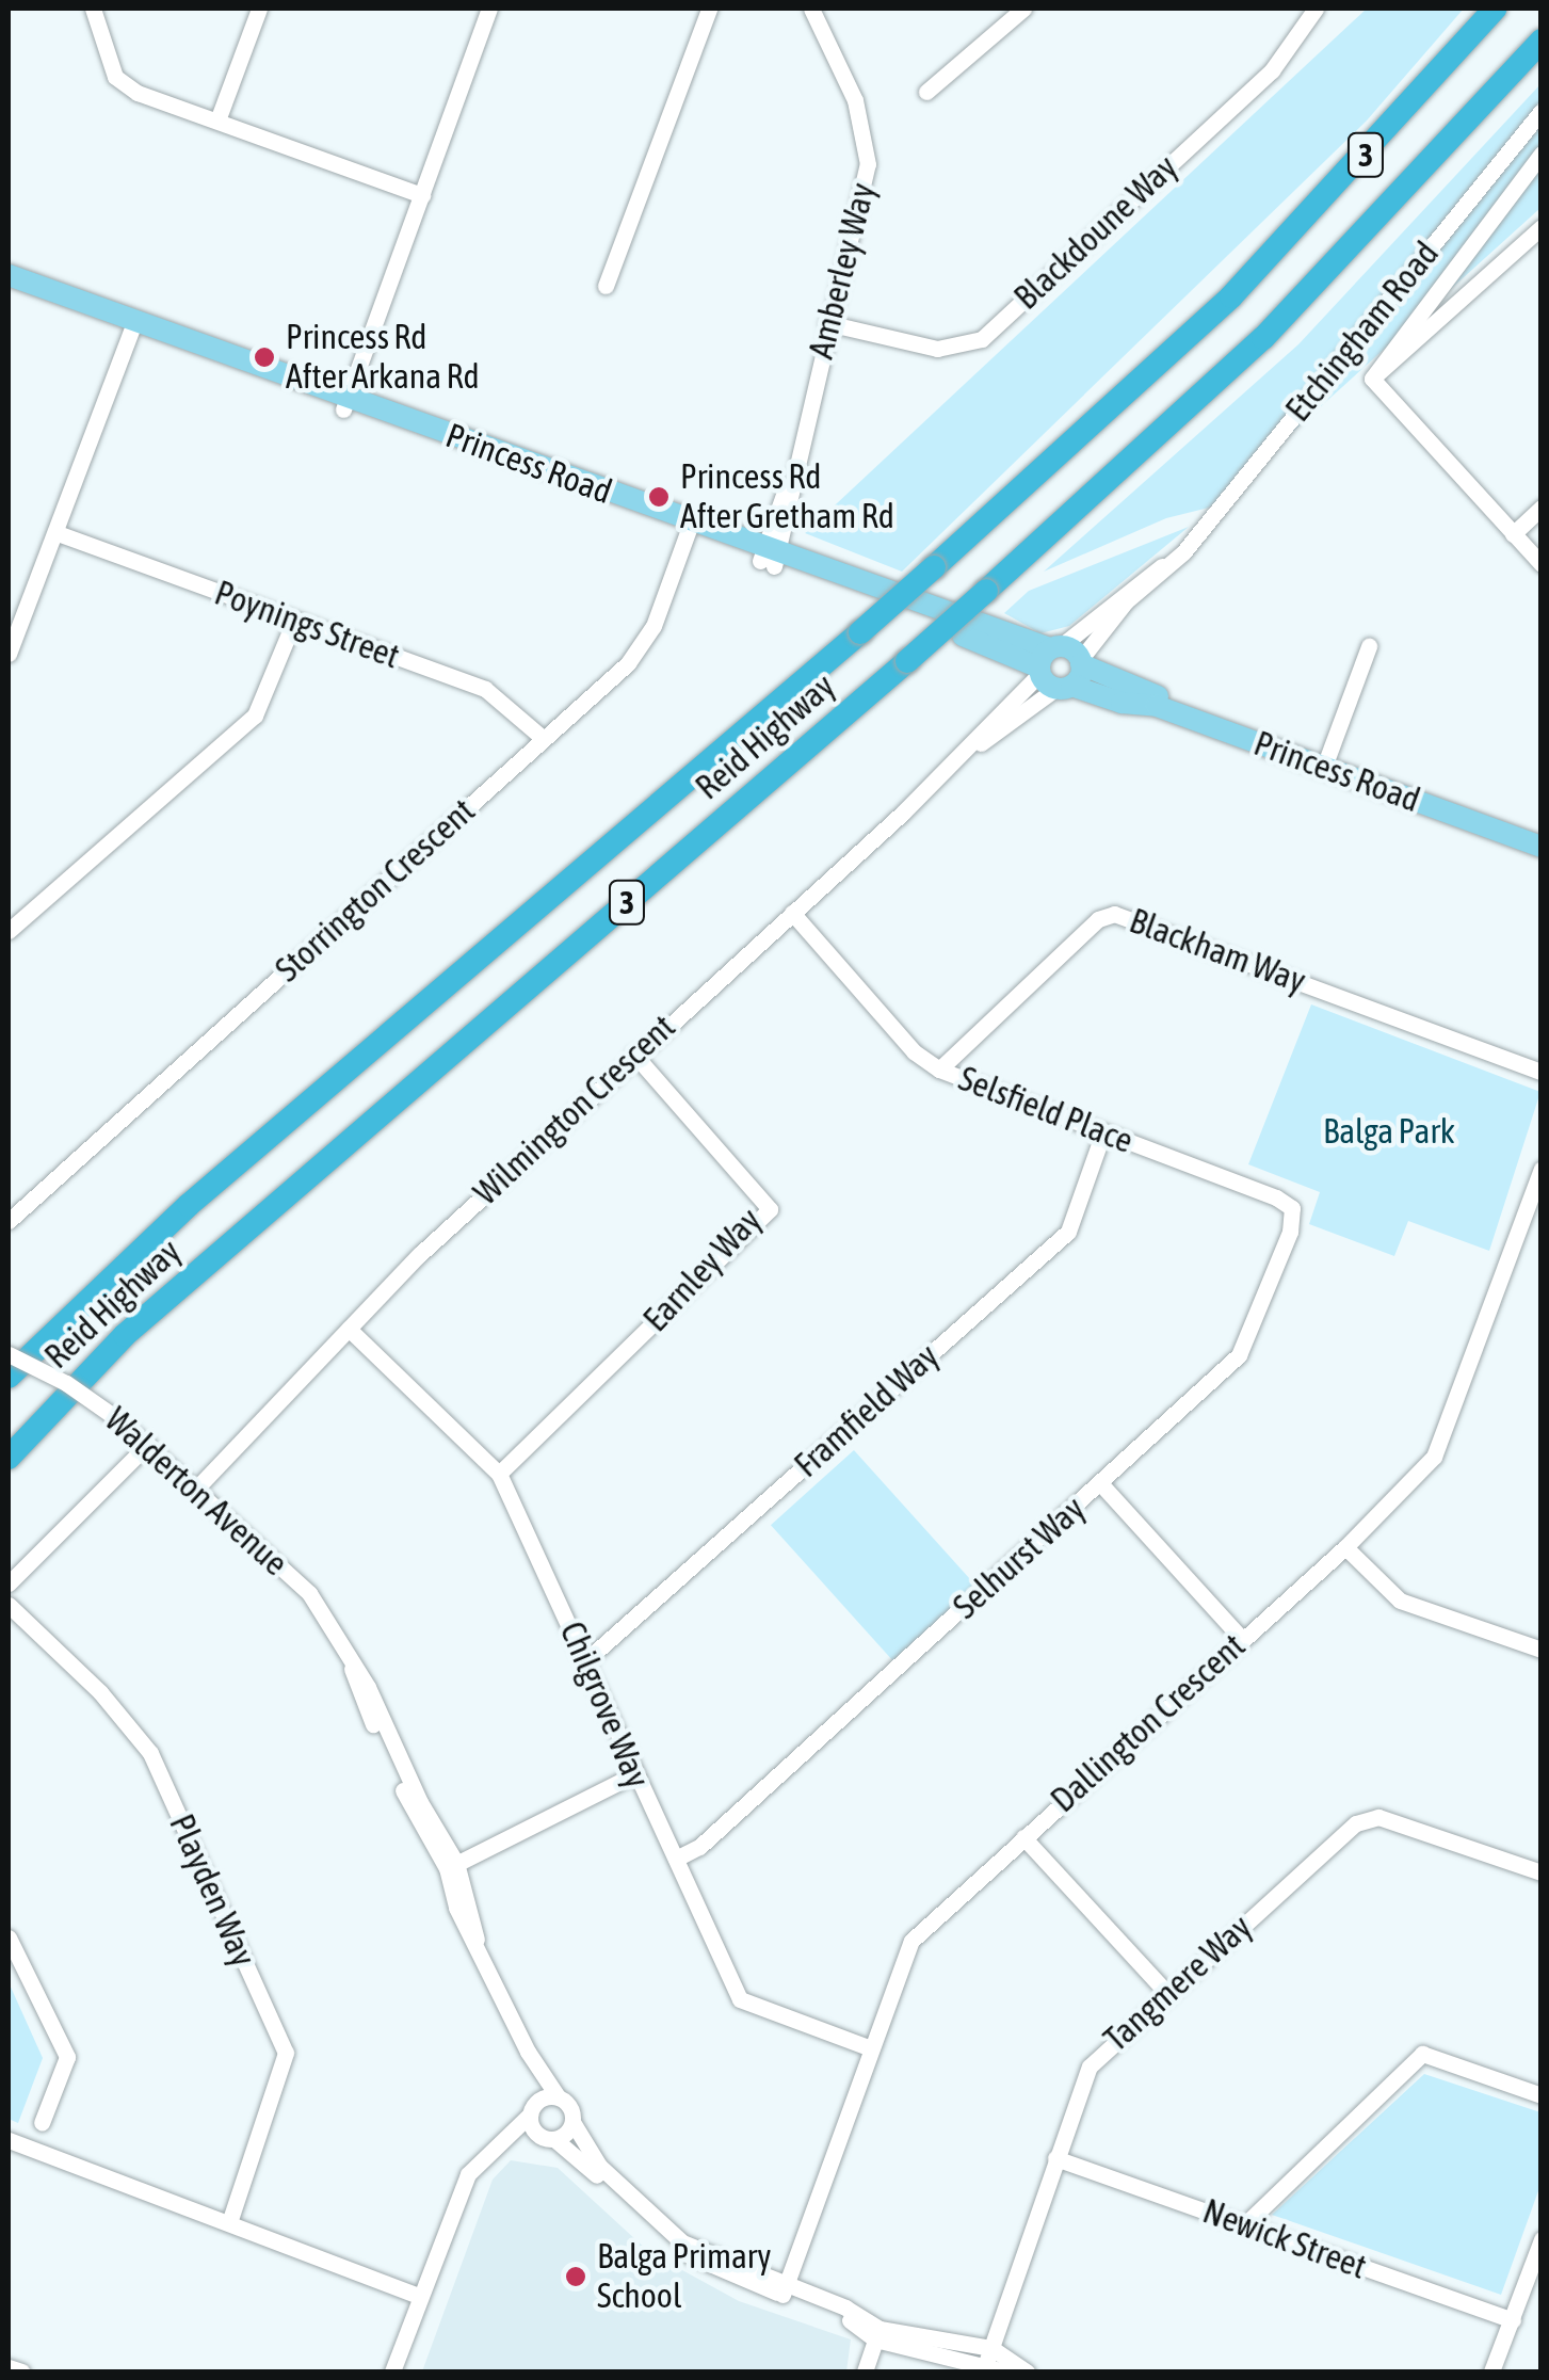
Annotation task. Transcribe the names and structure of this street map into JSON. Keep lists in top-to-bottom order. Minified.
{"streets":{"highway":["3","Reid Highway"],"main road":["Princess Road"],"street":["Blackdoune Way","Amberley Way","Etchingham Road","Poynings Street","Storrington Crescent","Blackham Way","Wilmington Crescent","Selsfield Place","Earnley Way","Framfield Way","Walderton Avenue","Selhurst Way","Chilgrove Way","Dallington Crescent","Playden Way","Tangmere Way","Newick Street"]},"crossings":[["Blackdoune Way","Amberley Way"],["Amberley Way","Princess Road"],["Etchingham Road","Princess Road"],["Etchingham Road","Wilmington Crescent"],["Princess Road","Storrington Crescent"],["Princess Road","Wilmington Crescent"],["Poynings Street","Storrington Crescent"],["Blackham Way","Selsfield Place"],["Wilmington Crescent","Selsfield Place"],["Wilmington Crescent","Earnley Way"],["Wilmington Crescent","Walderton Avenue"],["Wilmington Crescent","Chilgrove Way"],["Selsfield Place","Framfield Way"],["Selsfield Place","Selhurst Way"],["Earnley Way","Chilgrove Way"],["Framfield Way","Chilgrove Way"],["Selhurst Way","Chilgrove Way"],["Chilgrove Way","Dallington Crescent"],["Tangmere Way","Newick Street"]],"parks":["Balga Park"],"places":["Princess Rd After Arkana Rd","Princess Rd After Gretham Rd","Balga Primary School"]}
